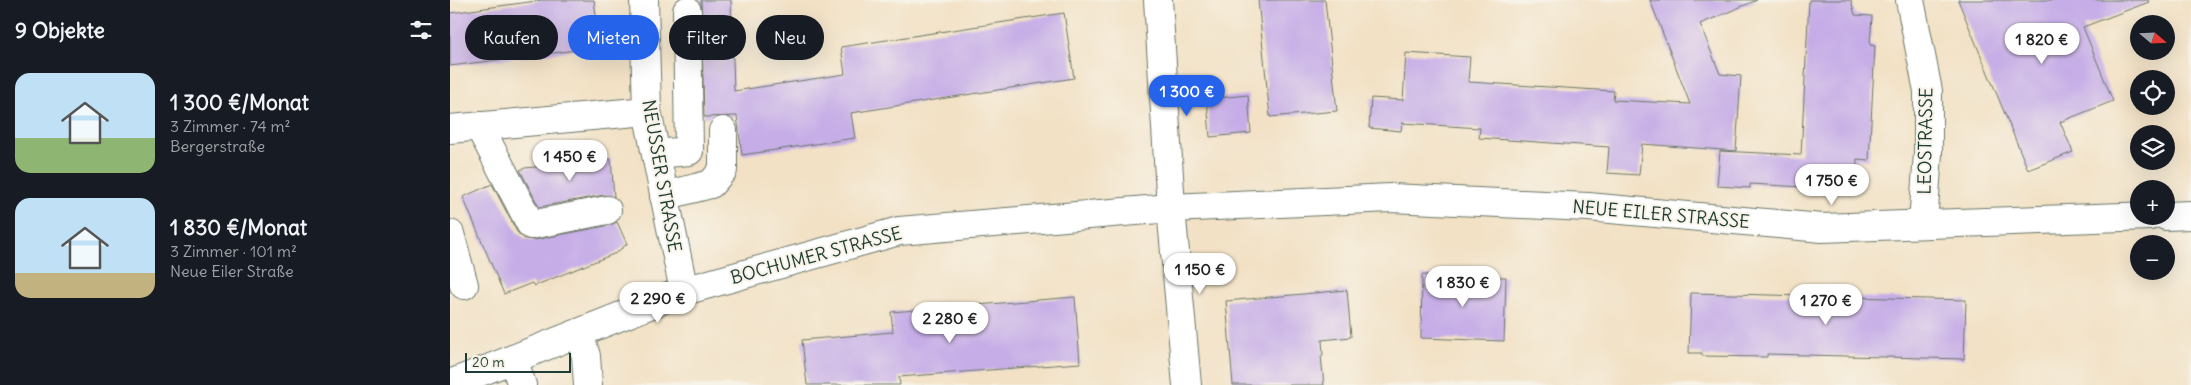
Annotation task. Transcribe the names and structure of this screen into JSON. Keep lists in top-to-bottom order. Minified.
{"streets":{"street":["LEOSTRASSE","NEUSSER STRASSE","NEUE EILER STRASSE","BOCHUMER STRASSE"]},"crossings":[["LEOSTRASSE","NEUE EILER STRASSE"],["NEUSSER STRASSE","BOCHUMER STRASSE"],["NEUE EILER STRASSE","BOCHUMER STRASSE"]],"scale_bar":"20 m","north":"right","page":{"heading":"9 Objekte","map_buttons":["+","−"],"chip":["Kaufen","Mieten","Filter","Neu"],"price":["1 820 €","1 300 €","1 450 €","1 750 €","1 150 €","1 830 €","2 290 €","1 270 €","2 280 €"],"list":[{"name":"1 300 €/Monat","note":"3 Zimmer · 74 m² · Bergerstraße"},{"name":"1 830 €/Monat","note":"3 Zimmer · 101 m² · Neue Eiler Straße"}],"scale":"20 m"}}
